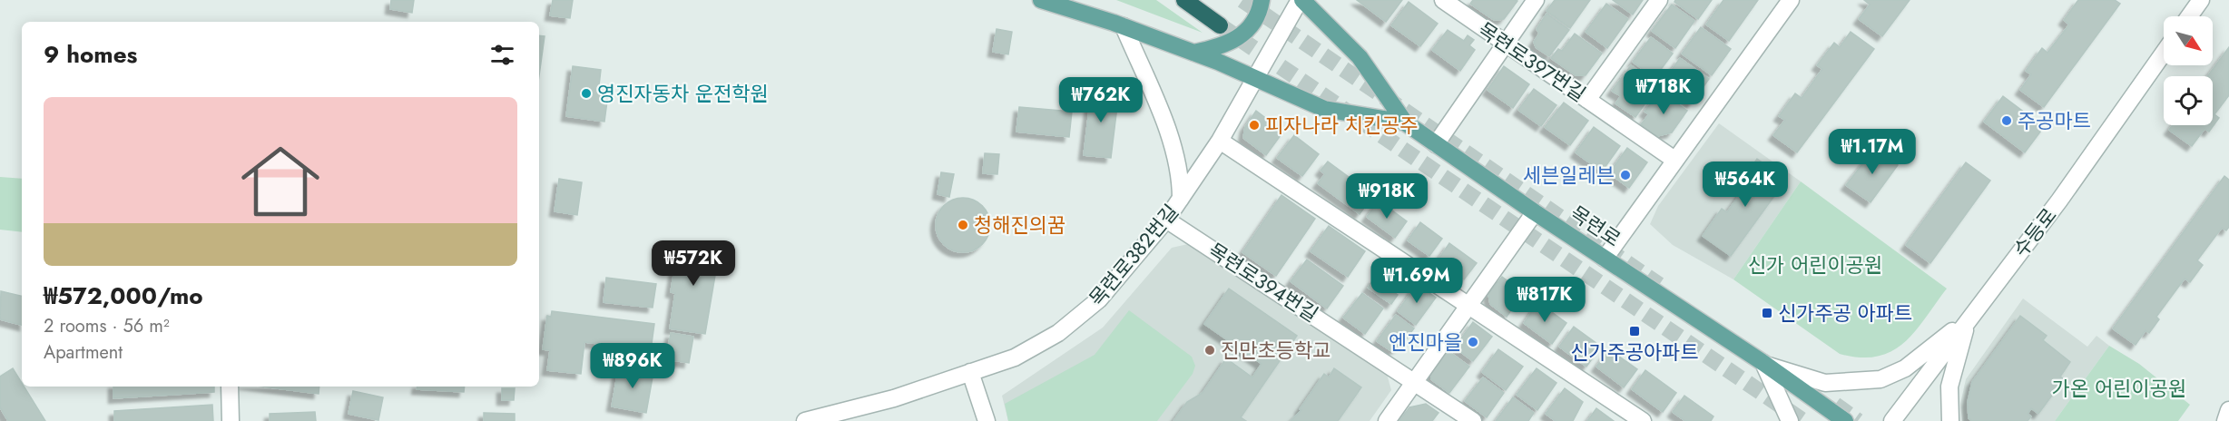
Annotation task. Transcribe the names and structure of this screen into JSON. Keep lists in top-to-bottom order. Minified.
{"streets":{"main road":["목련로"],"street":["목련로397번길","수등로","목련로382번길","목련로394번길"]},"crossings":[["목련로","수등로"],["목련로","목련로382번길"],["목련로382번길","목련로394번길"]],"parks":["신가 어린이공원","가온 어린이공원"],"places":{"other":["영진자동차 운전학원","주공마트","피자나라 치킨공주","세븐일레븐","청해진의꿈","엔진마을","진만초등학교"],"transit":["신가주공 아파트","신가주공아파트"]},"north":"bottom right","page":{"heading":"9 homes","price":["₩718K","₩762K","₩1.17M","₩564K","₩918K","₩572K","₩1.69M","₩817K","₩896K"],"list":[{"name":"₩572,000/mo","note":"2 rooms · 56 m² · Apartment"}]}}
